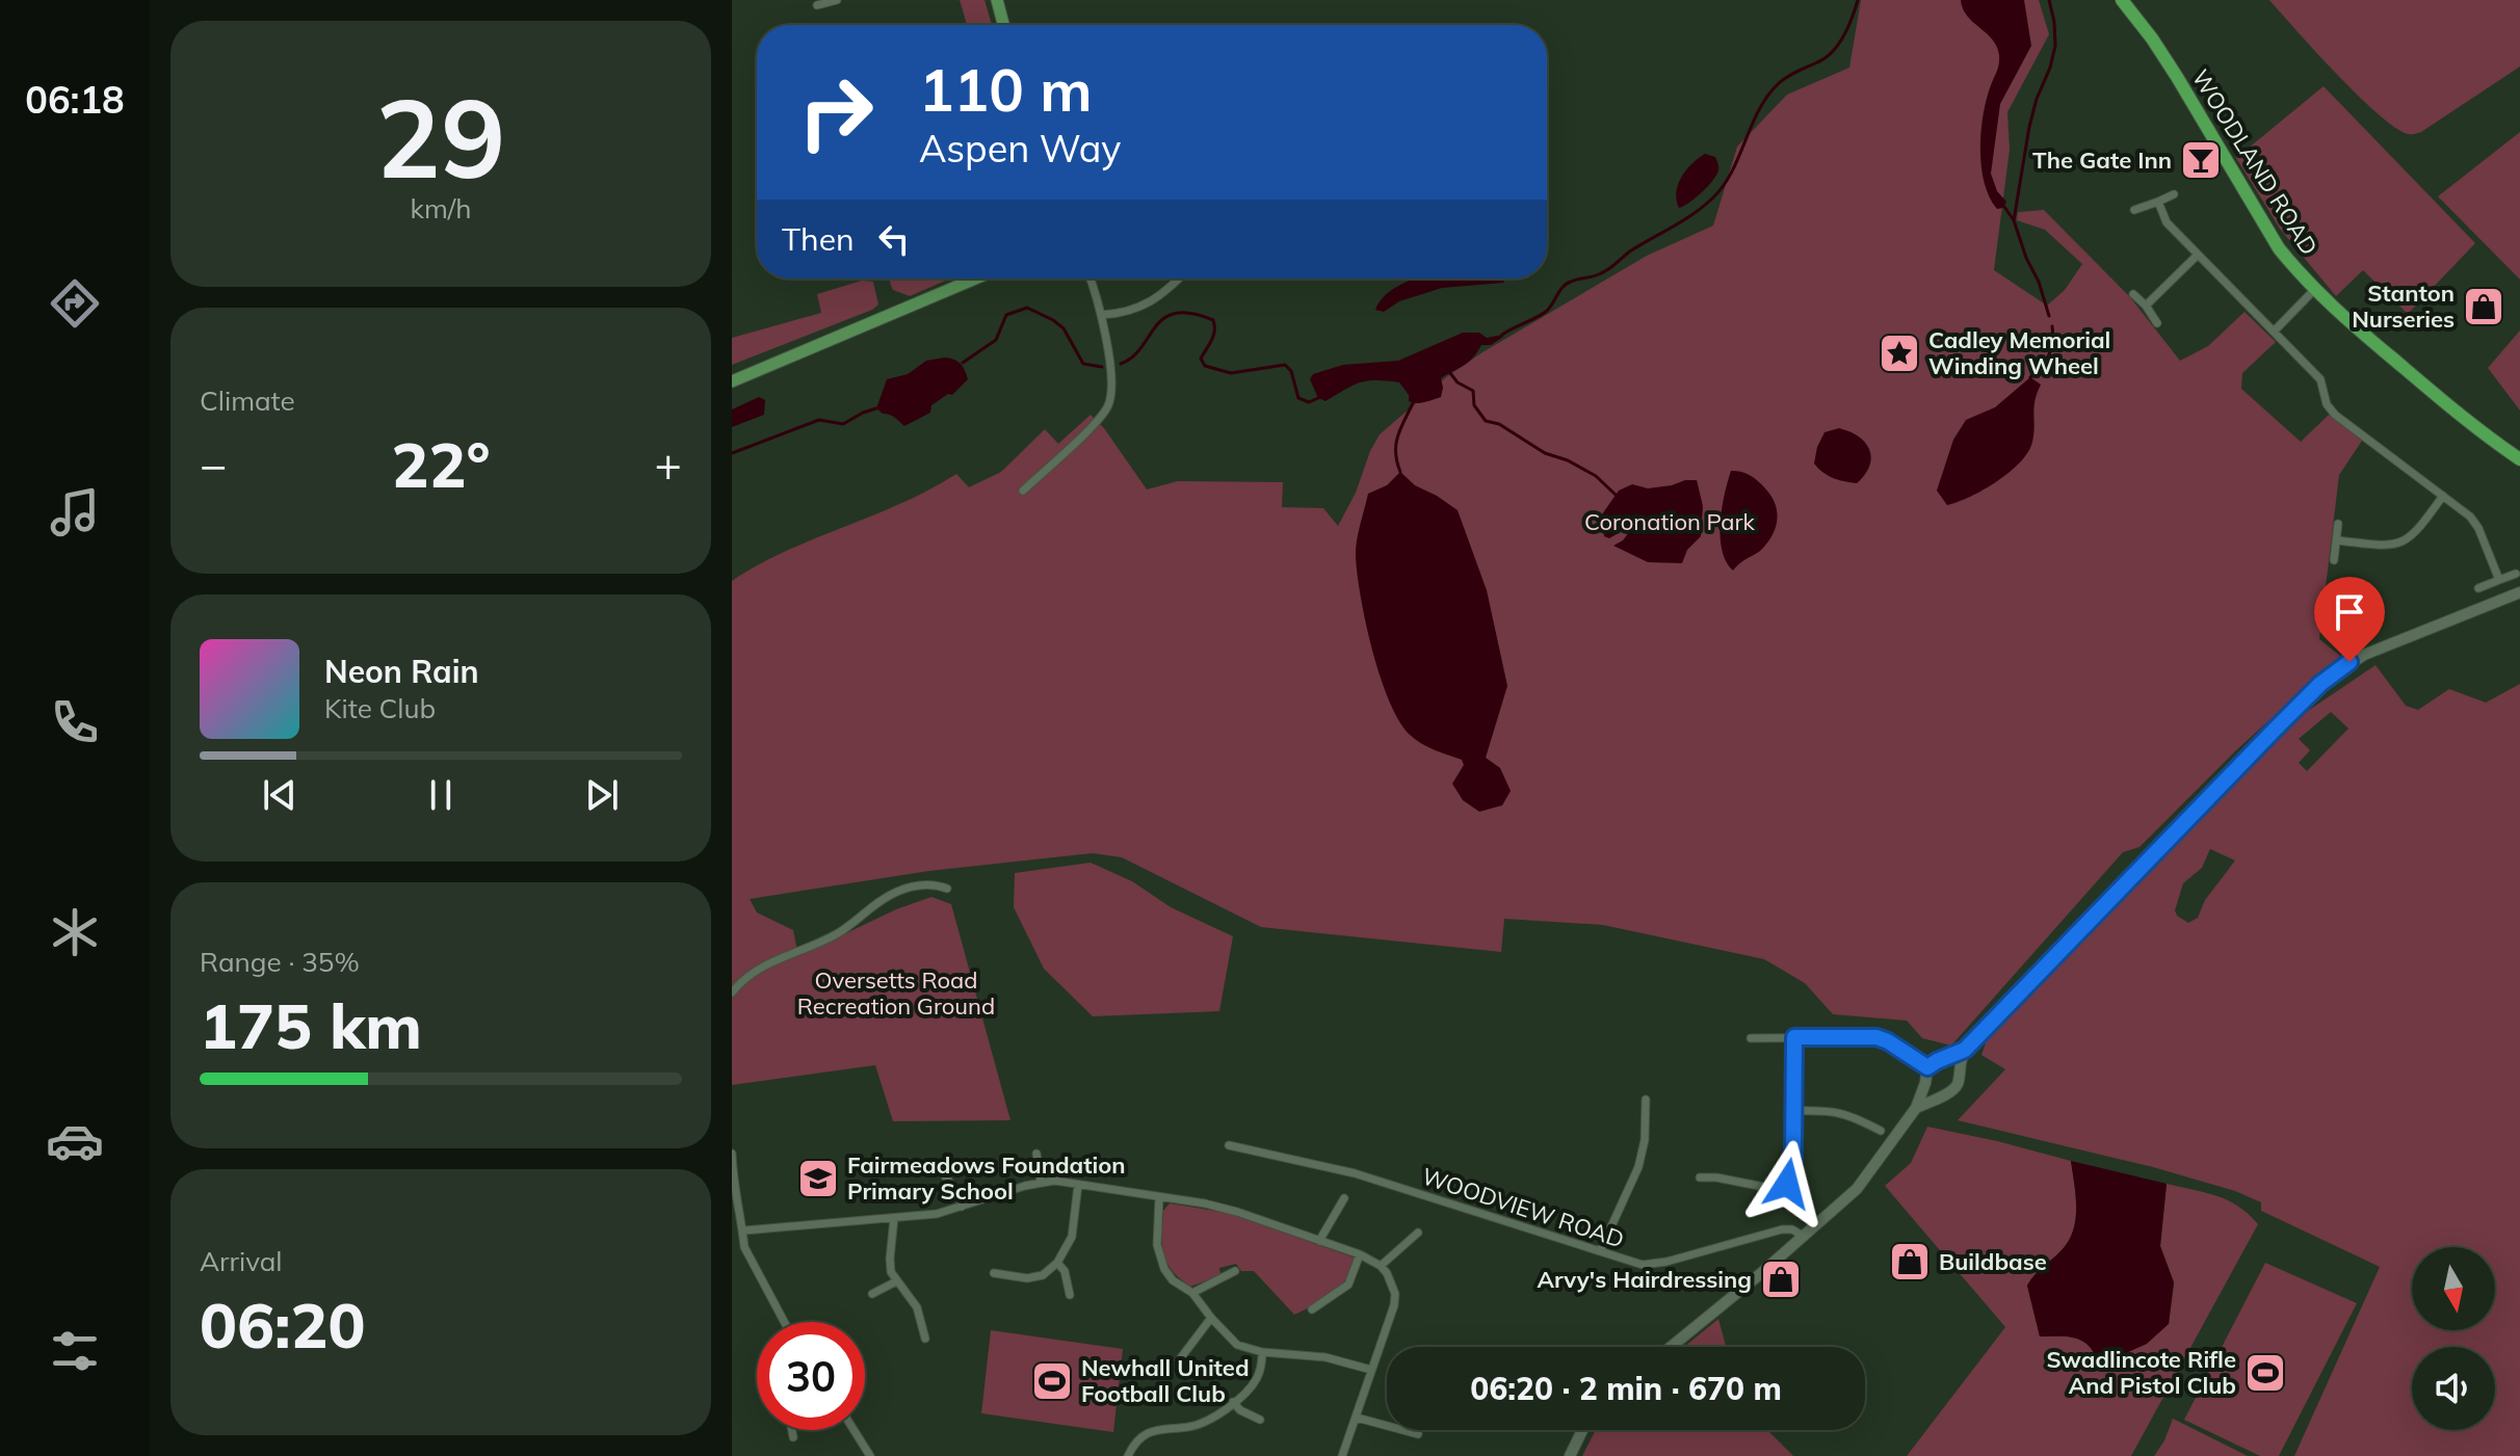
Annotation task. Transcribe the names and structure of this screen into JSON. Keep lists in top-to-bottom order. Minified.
{"streets":{"highway":["WOODLAND ROAD"],"street":["WOODVIEW ROAD"]},"parks":["Coronation Park","Oversetts Road Recreation Ground"],"places":{"bar":["The Gate Inn"],"shop":["Stanton Nurseries","Buildbase","Arvy's Hairdressing"],"place":["Cadley Memorial Winding Wheel"],"school or university":["Fairmeadows Foundation Primary School"],"sports":["Swadlincote Rifle And Pistol Club","Newhall United Football Club"]},"north":"bottom","page":{"tabs":"06:18","tile":[["29","km/h"],"Climate",["Range · 35%","175 km"],["Arrival","06:20"]],"turn":["110 m","Aspen Way"],"then":"Then","heat":["−","22°","+"],"song":["Neon Rain","Kite Club"],"limit":"30","trip":"06:20 · 2 min · 670 m"}}
